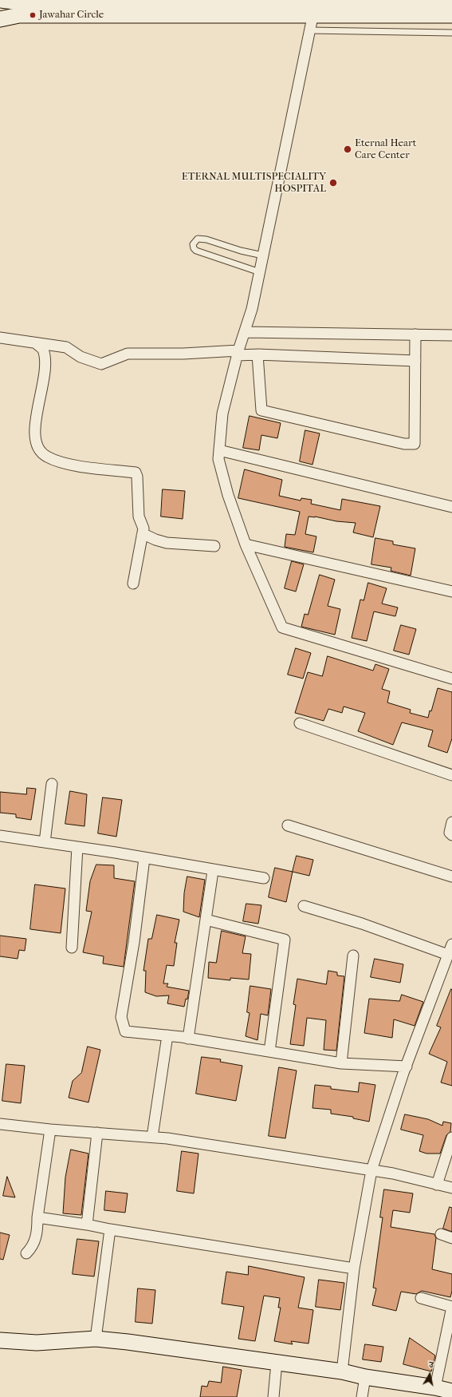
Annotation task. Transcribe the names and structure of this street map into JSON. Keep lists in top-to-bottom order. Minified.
{"places":["Jawahar Circle","Eternal Heart Care Center","ETERNAL MULTISPECIALITY HOSPITAL"],"north":"top"}
